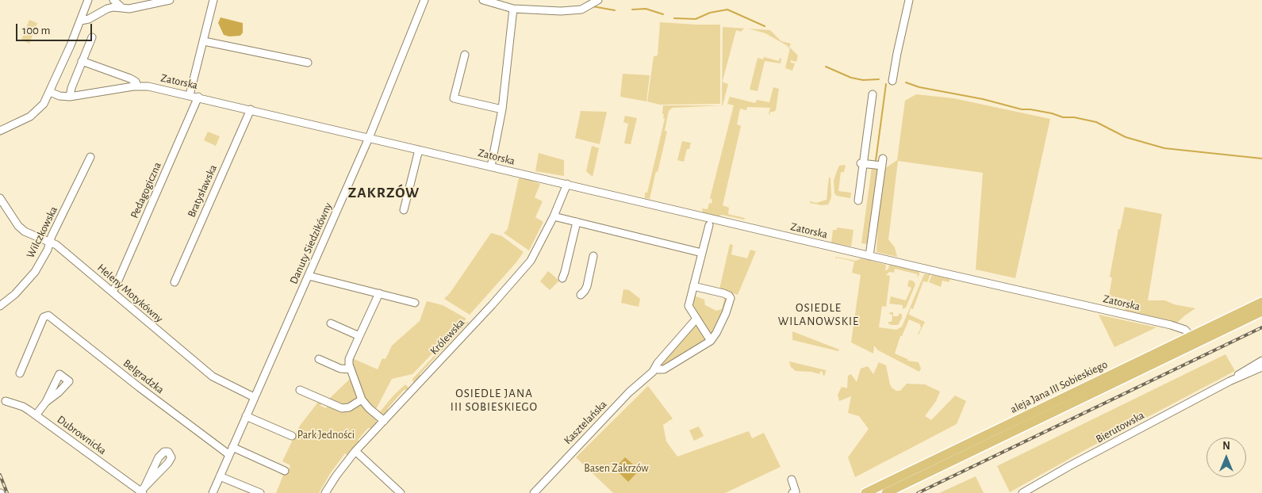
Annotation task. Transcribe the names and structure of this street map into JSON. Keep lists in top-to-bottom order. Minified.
{"streets":{"main road":["aleja Jana III Sobieskiego"],"street":["Zatorska","Pedagogiczna","Bratysławska","Wilczkowska","Danuty Siedzikówny","Heleny Motykówny","Królewska","Belgradzka","Kasztelańska","Bierutowska","Dubrownicka"]},"crossings":[["Zatorska","Pedagogiczna"],["Zatorska","Bratysławska"],["Zatorska","Danuty Siedzikówny"],["Zatorska","Królewska"],["Zatorska","aleja Jana III Sobieskiego"],["Pedagogiczna","Heleny Motykówny"],["Wilczkowska","Heleny Motykówny"],["Danuty Siedzikówny","Heleny Motykówny"],["Danuty Siedzikówny","Belgradzka"]],"districts":["ZAKRZÓW","OSIEDLE WILANOWSKIE","OSIEDLE JANA III SOBIESKIEGO"],"parks":["Park Jedności","Basen Zakrzów"],"scale_bar":"100 m","north":"top"}
